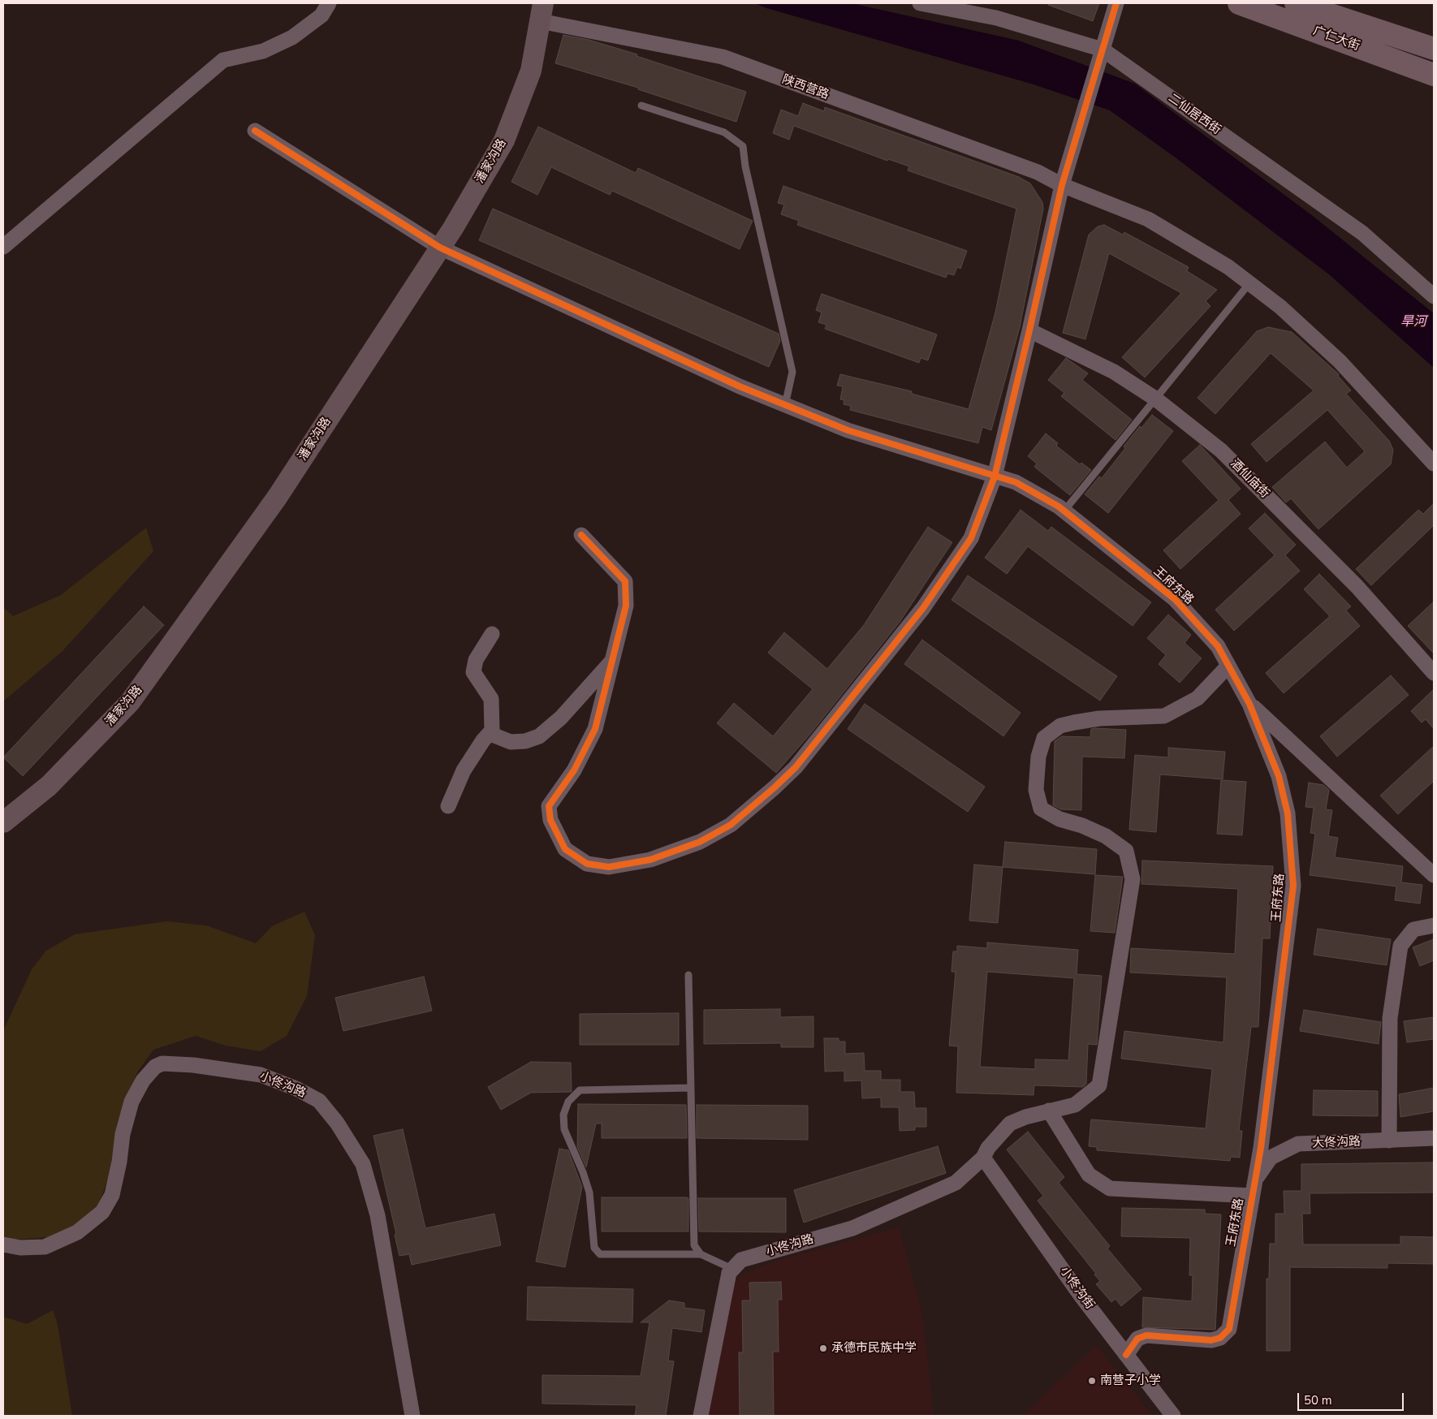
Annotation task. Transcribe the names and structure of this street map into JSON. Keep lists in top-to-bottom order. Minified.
{"streets":{"main road":["广仁大街"],"street":["陕西营路","二仙居西街","潘家沟路","酒仙庙街","王府东路","小佟沟路","大佟沟路","小佟沟街"]},"crossings":[["陕西营路","潘家沟路"],["潘家沟路","王府东路"],["王府东路","小佟沟路"],["王府东路","大佟沟路"],["王府东路","小佟沟街"],["小佟沟路","小佟沟街"]],"water":["旱河"],"places":["承德市民族中学","南营子小学"],"scale_bar":"50 m"}
